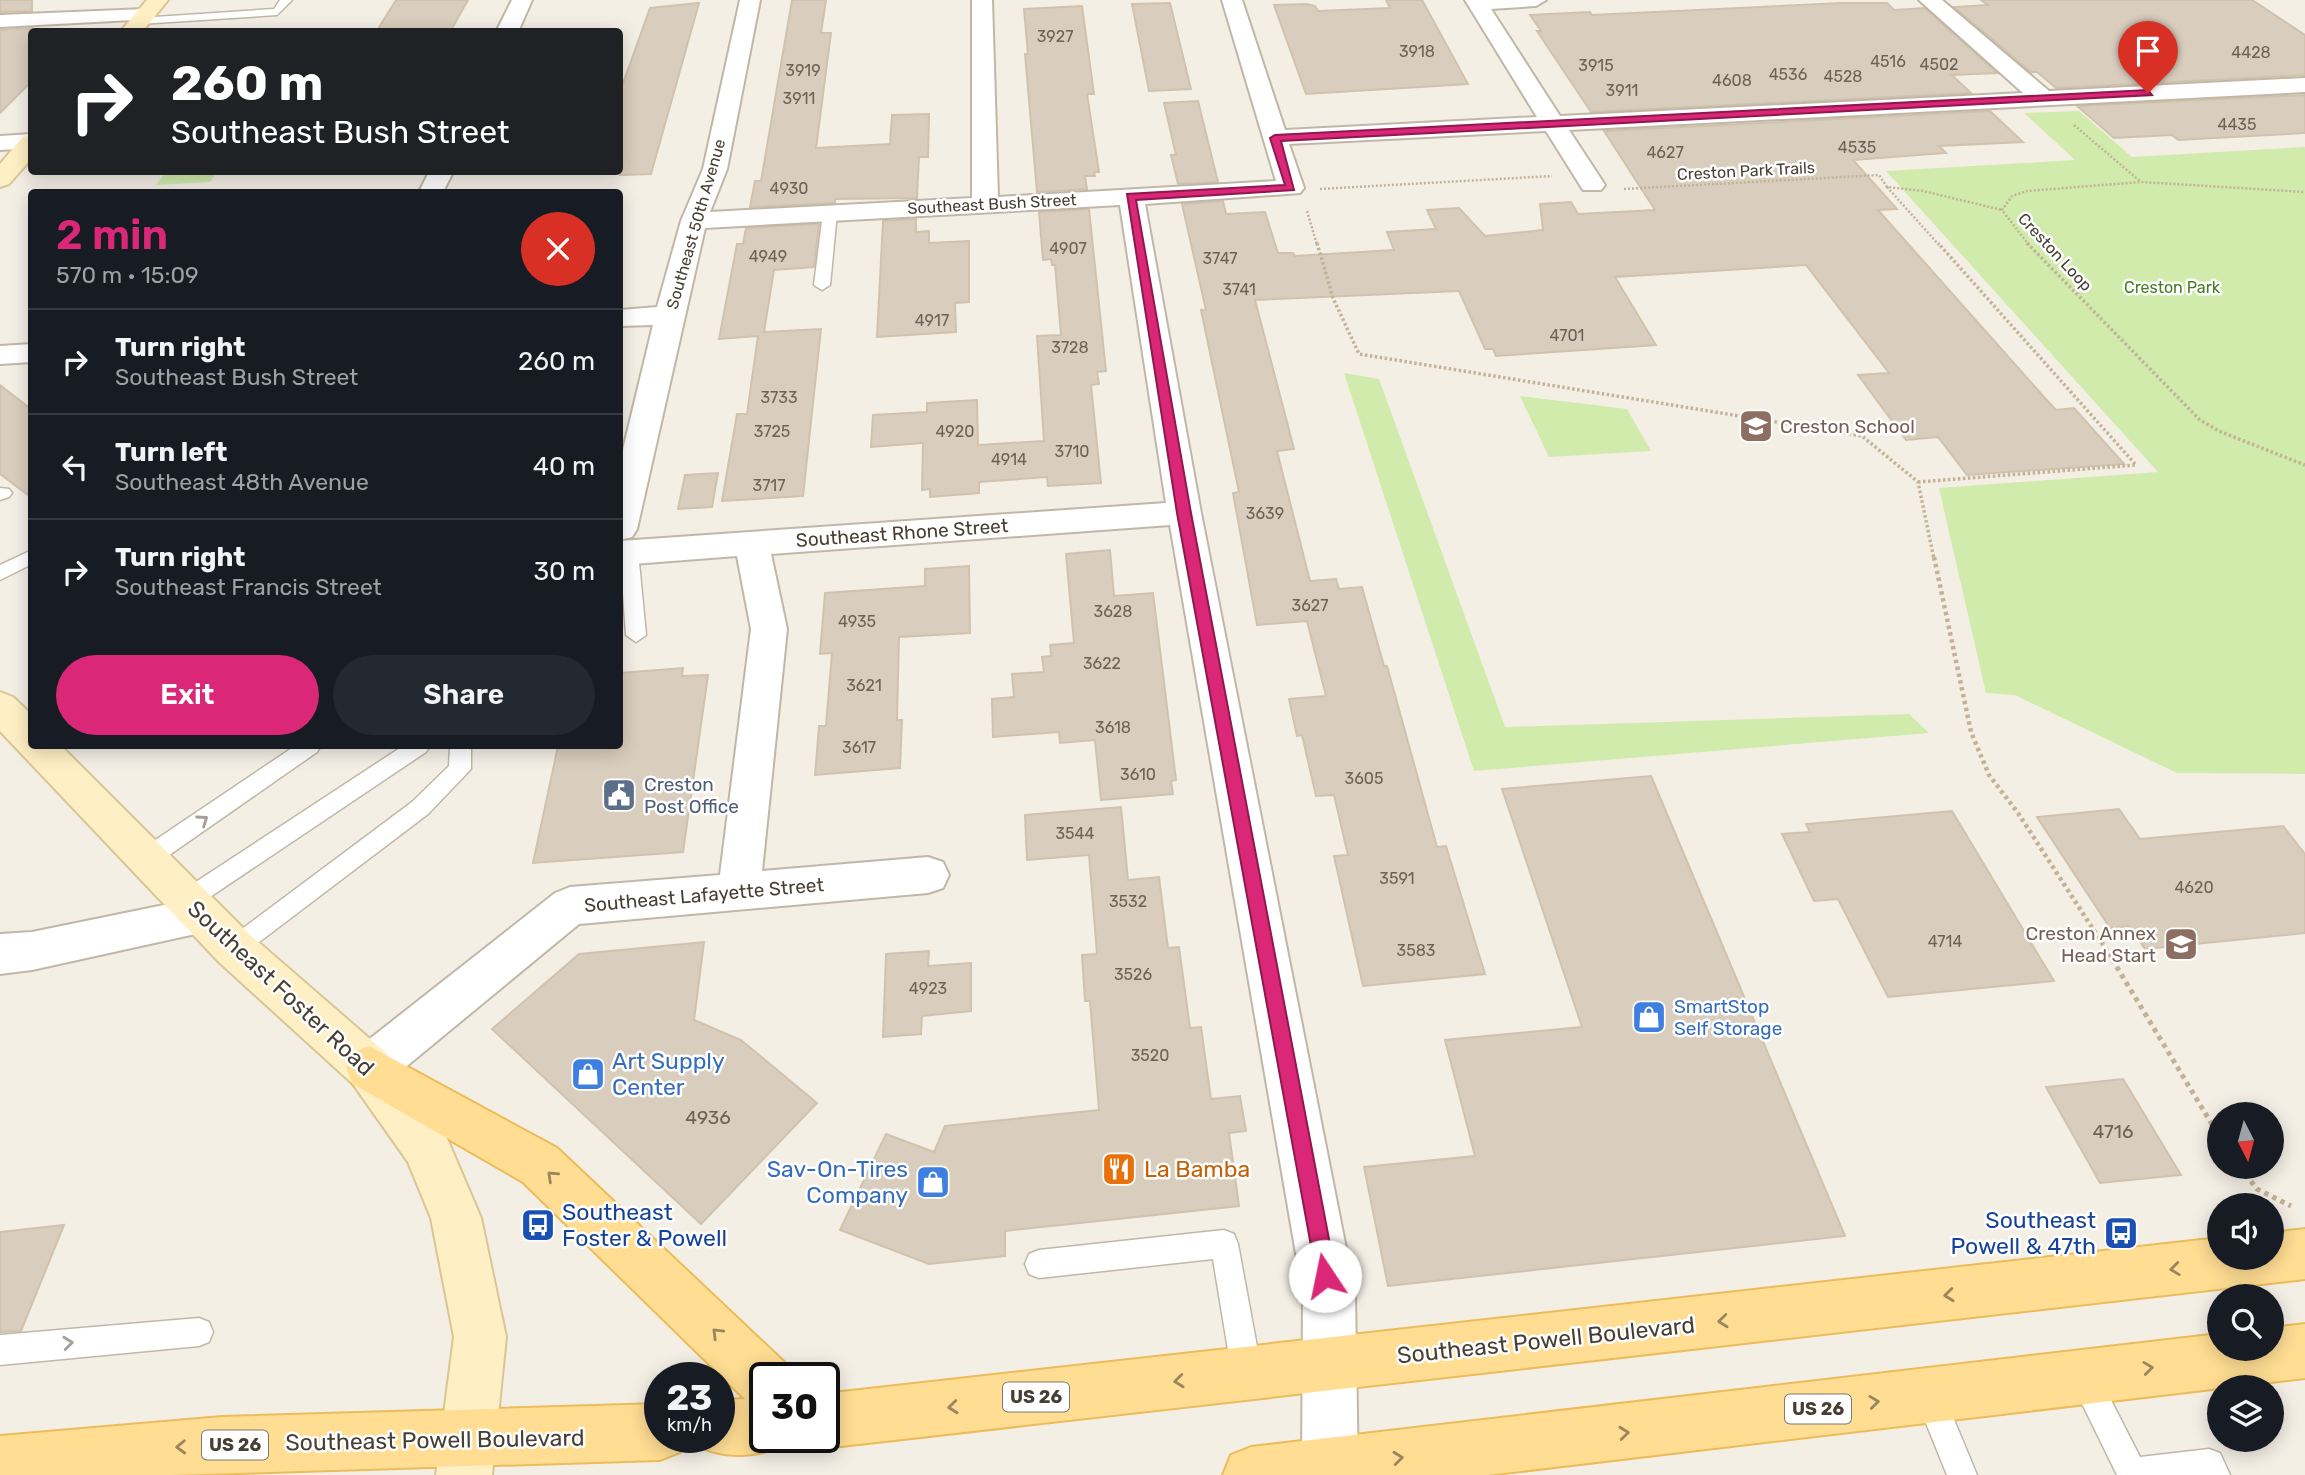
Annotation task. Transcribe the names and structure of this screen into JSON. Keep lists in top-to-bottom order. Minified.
{"streets":{"main road":["Southeast Foster Road","Southeast Powell Boulevard","US 26"],"street":["Southeast Bush Street","Southeast 50th Avenue","Southeast Rhone Street","Southeast Lafayette Street"],"path":["Creston Park Trails","Creston Loop"]},"crossings":[["Creston Park Trails","Creston Loop"],["Southeast Bush Street","Southeast 50th Avenue"],["Southeast 50th Avenue","Southeast Rhone Street"],["Southeast Lafayette Street","Southeast Foster Road"],["Southeast Foster Road","Southeast Powell Boulevard"]],"parks":["Creston Park"],"places":{"school or university":["Creston School","Creston Annex Head Start"],"public building":["Creston Post Office"],"shop":["SmartStop Self Storage","Art Supply Center","Sav-On-Tires Company"],"restaurant":["La Bamba"],"bus stop":["Southeast Foster & Powell","Southeast Powell & 47th"]},"house_numbers":["3927","3918","4428","4516","4502","3915","3919","4536","4528","4608","3911","3911","4435","4535","4627","4930","4907","4949","3747","3741","4917","4701","3728","3733","3725","4920","3710","4914","3717","3639","3627","3628","4935","3622","3621","3618","3617","3610","3605","3544","3591","4620","3532","4714","3583","3526","4923","3520","4936","4716"],"north":"bottom","page":{"turn":["260 m","Southeast Bush Street"],"heading":["2 min","570 m · 15:09"],"list":[{"name":"Turn right","note":"Southeast Bush Street","value":"260 m"},{"name":"Turn left","note":"Southeast 48th Avenue","value":"40 m"},{"name":"Turn right","note":"Southeast Francis Street","value":"30 m"}],"buttons":["Exit","Share"],"speed":"23 km/h","limit":"30"}}
